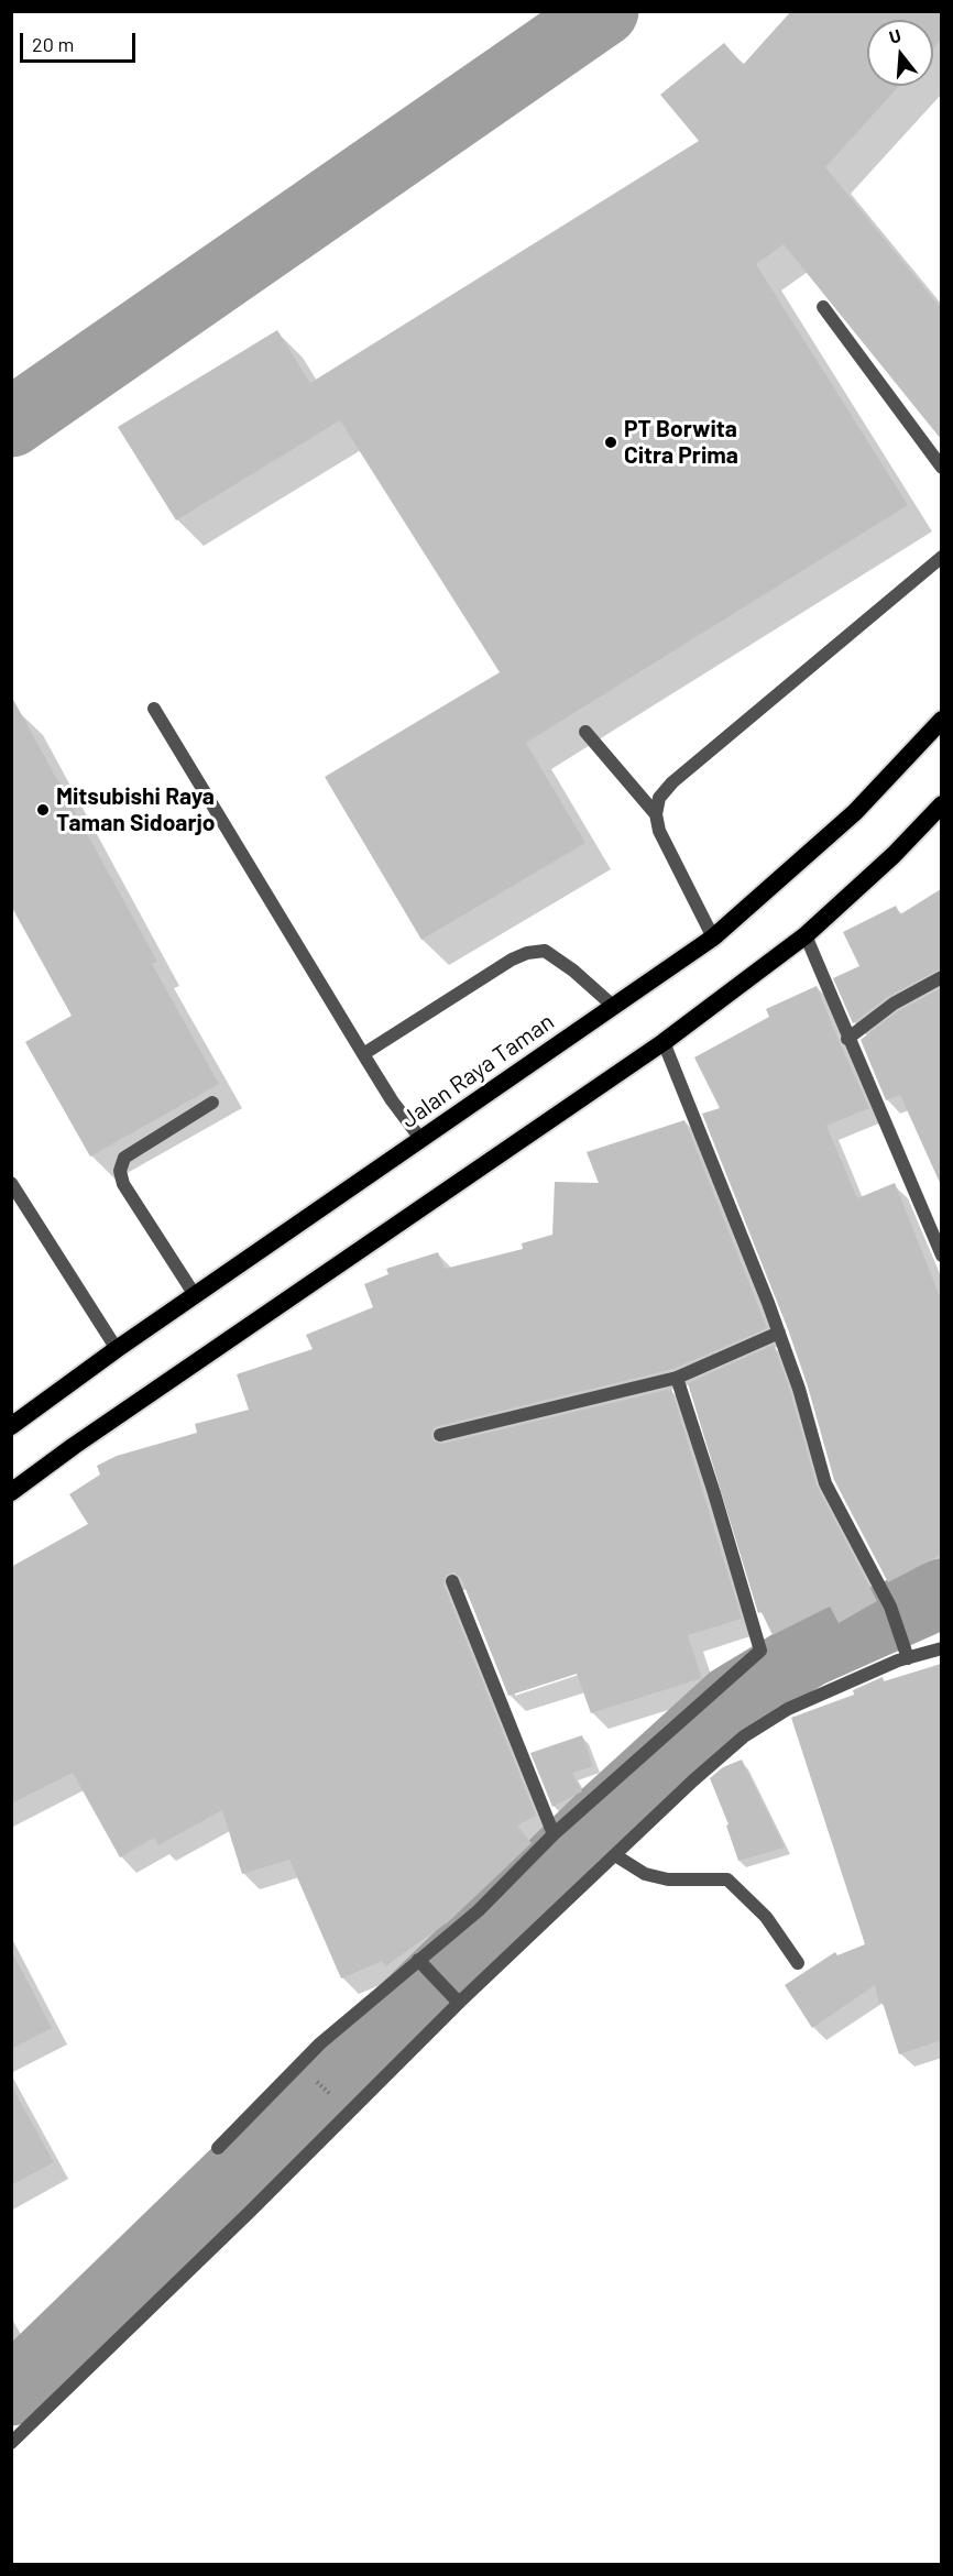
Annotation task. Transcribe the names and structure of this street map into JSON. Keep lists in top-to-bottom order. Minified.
{"streets":{"highway":["Jalan Raya Taman"]},"places":["PT Borwita Citra Prima","Mitsubishi Raya Taman Sidoarjo"],"scale_bar":"20 m","north":"top"}
